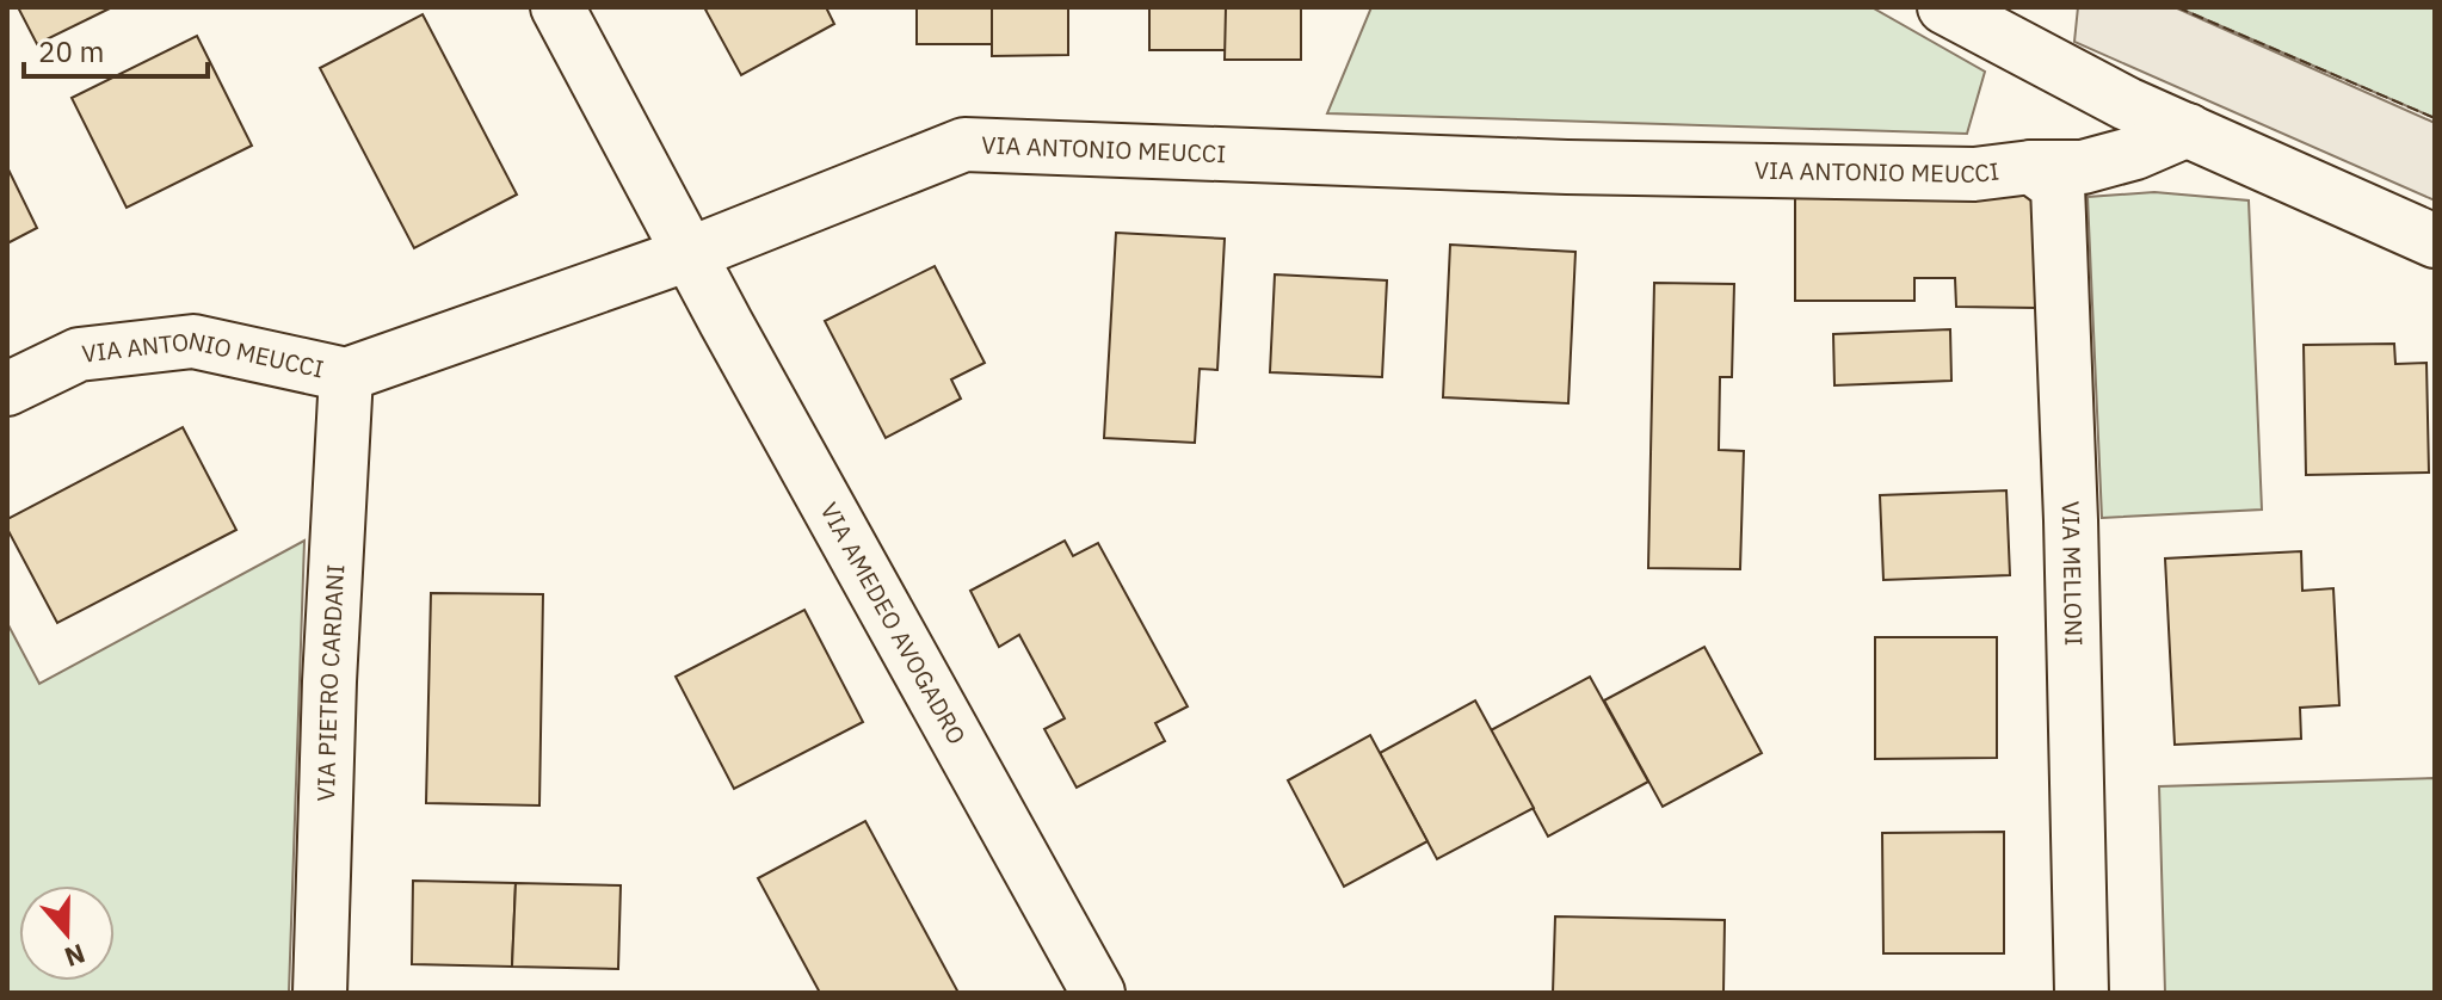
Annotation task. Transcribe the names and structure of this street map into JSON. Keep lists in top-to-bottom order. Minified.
{"streets":{"street":["VIA ANTONIO MEUCCI","VIA MELLONI","VIA AMEDEO AVOGADRO","VIA PIETRO CARDANI"]},"crossings":[["VIA ANTONIO MEUCCI","VIA MELLONI"],["VIA ANTONIO MEUCCI","VIA AMEDEO AVOGADRO"],["VIA ANTONIO MEUCCI","VIA PIETRO CARDANI"]],"scale_bar":"20 m","north":"bottom"}
